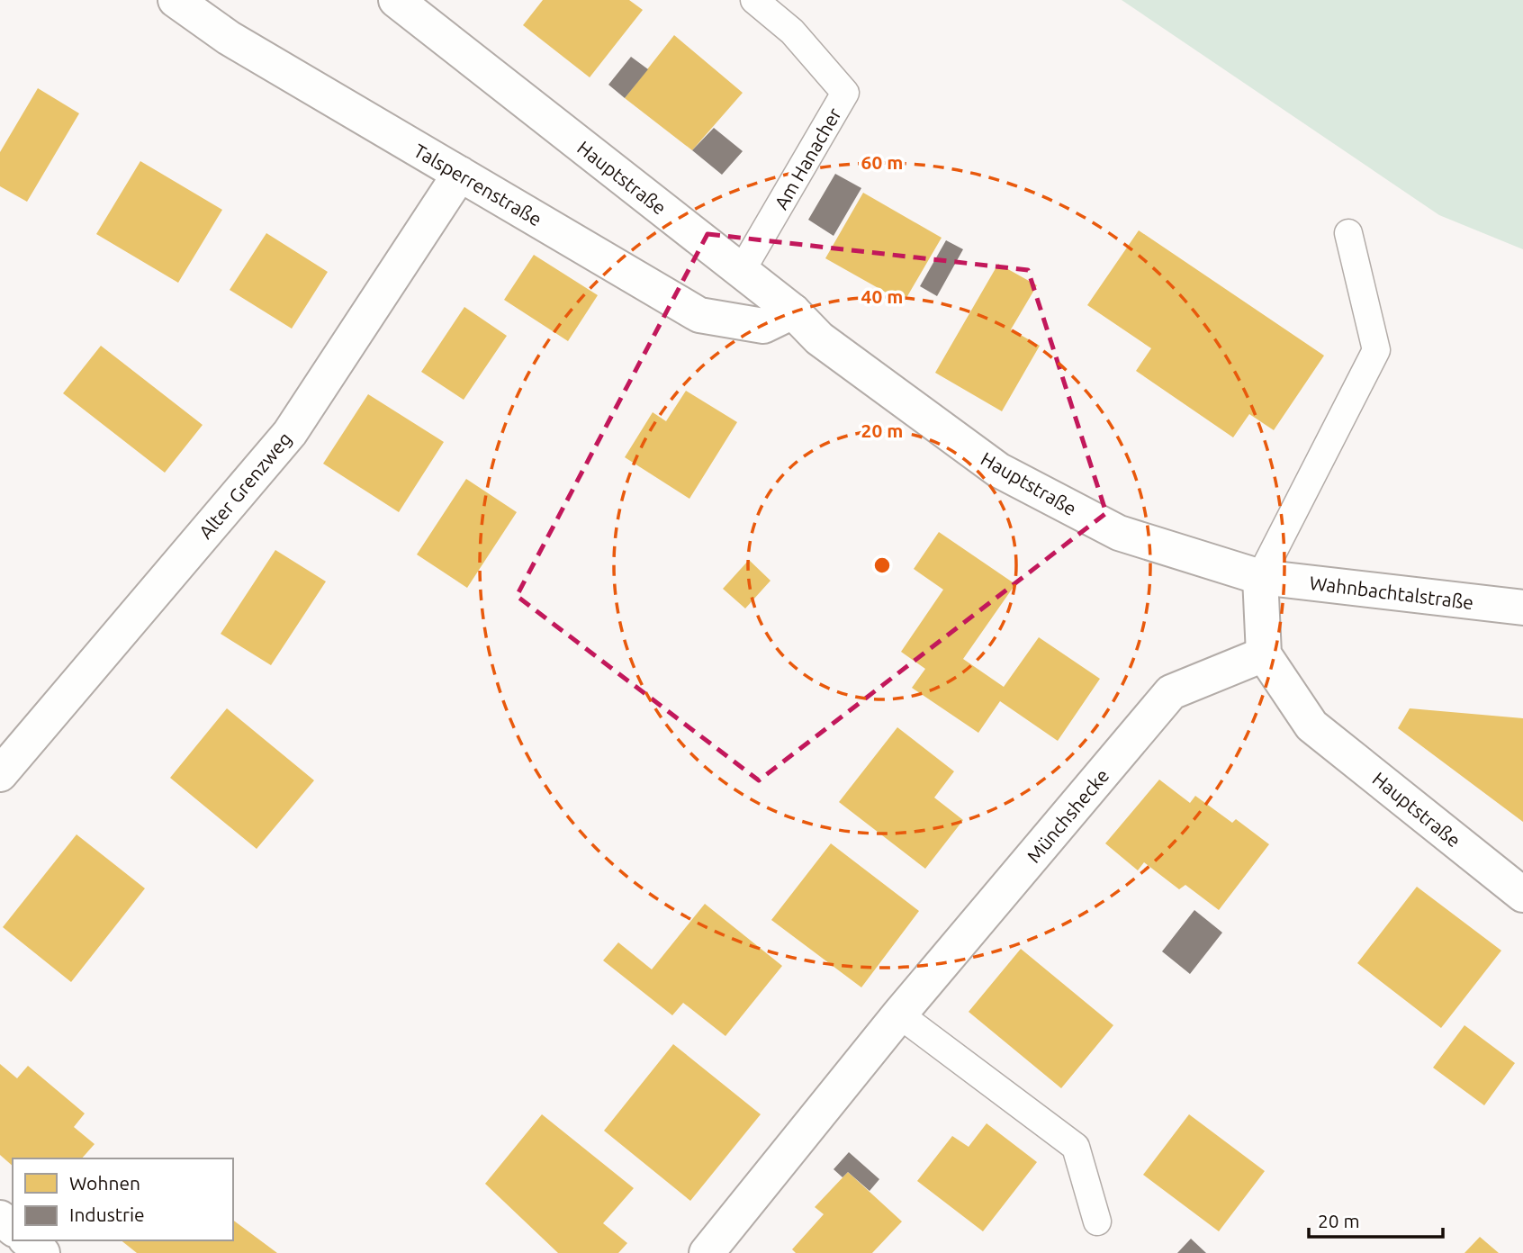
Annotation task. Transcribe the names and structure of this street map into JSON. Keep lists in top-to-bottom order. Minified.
{"streets":{"street":["Hauptstraße","Talsperrenstraße","Alter Grenzweg","Wahnbachtalstraße","Münchshecke"],"lane":["Am Hanacher"]},"crossings":[["Am Hanacher","Hauptstraße"],["Hauptstraße","Talsperrenstraße"],["Hauptstraße","Wahnbachtalstraße"],["Hauptstraße","Münchshecke"],["Talsperrenstraße","Alter Grenzweg"]],"legend":["Wohnen","Industrie"],"scale_bar":"20 m","rings":["60 m","40 m","20 m"]}
